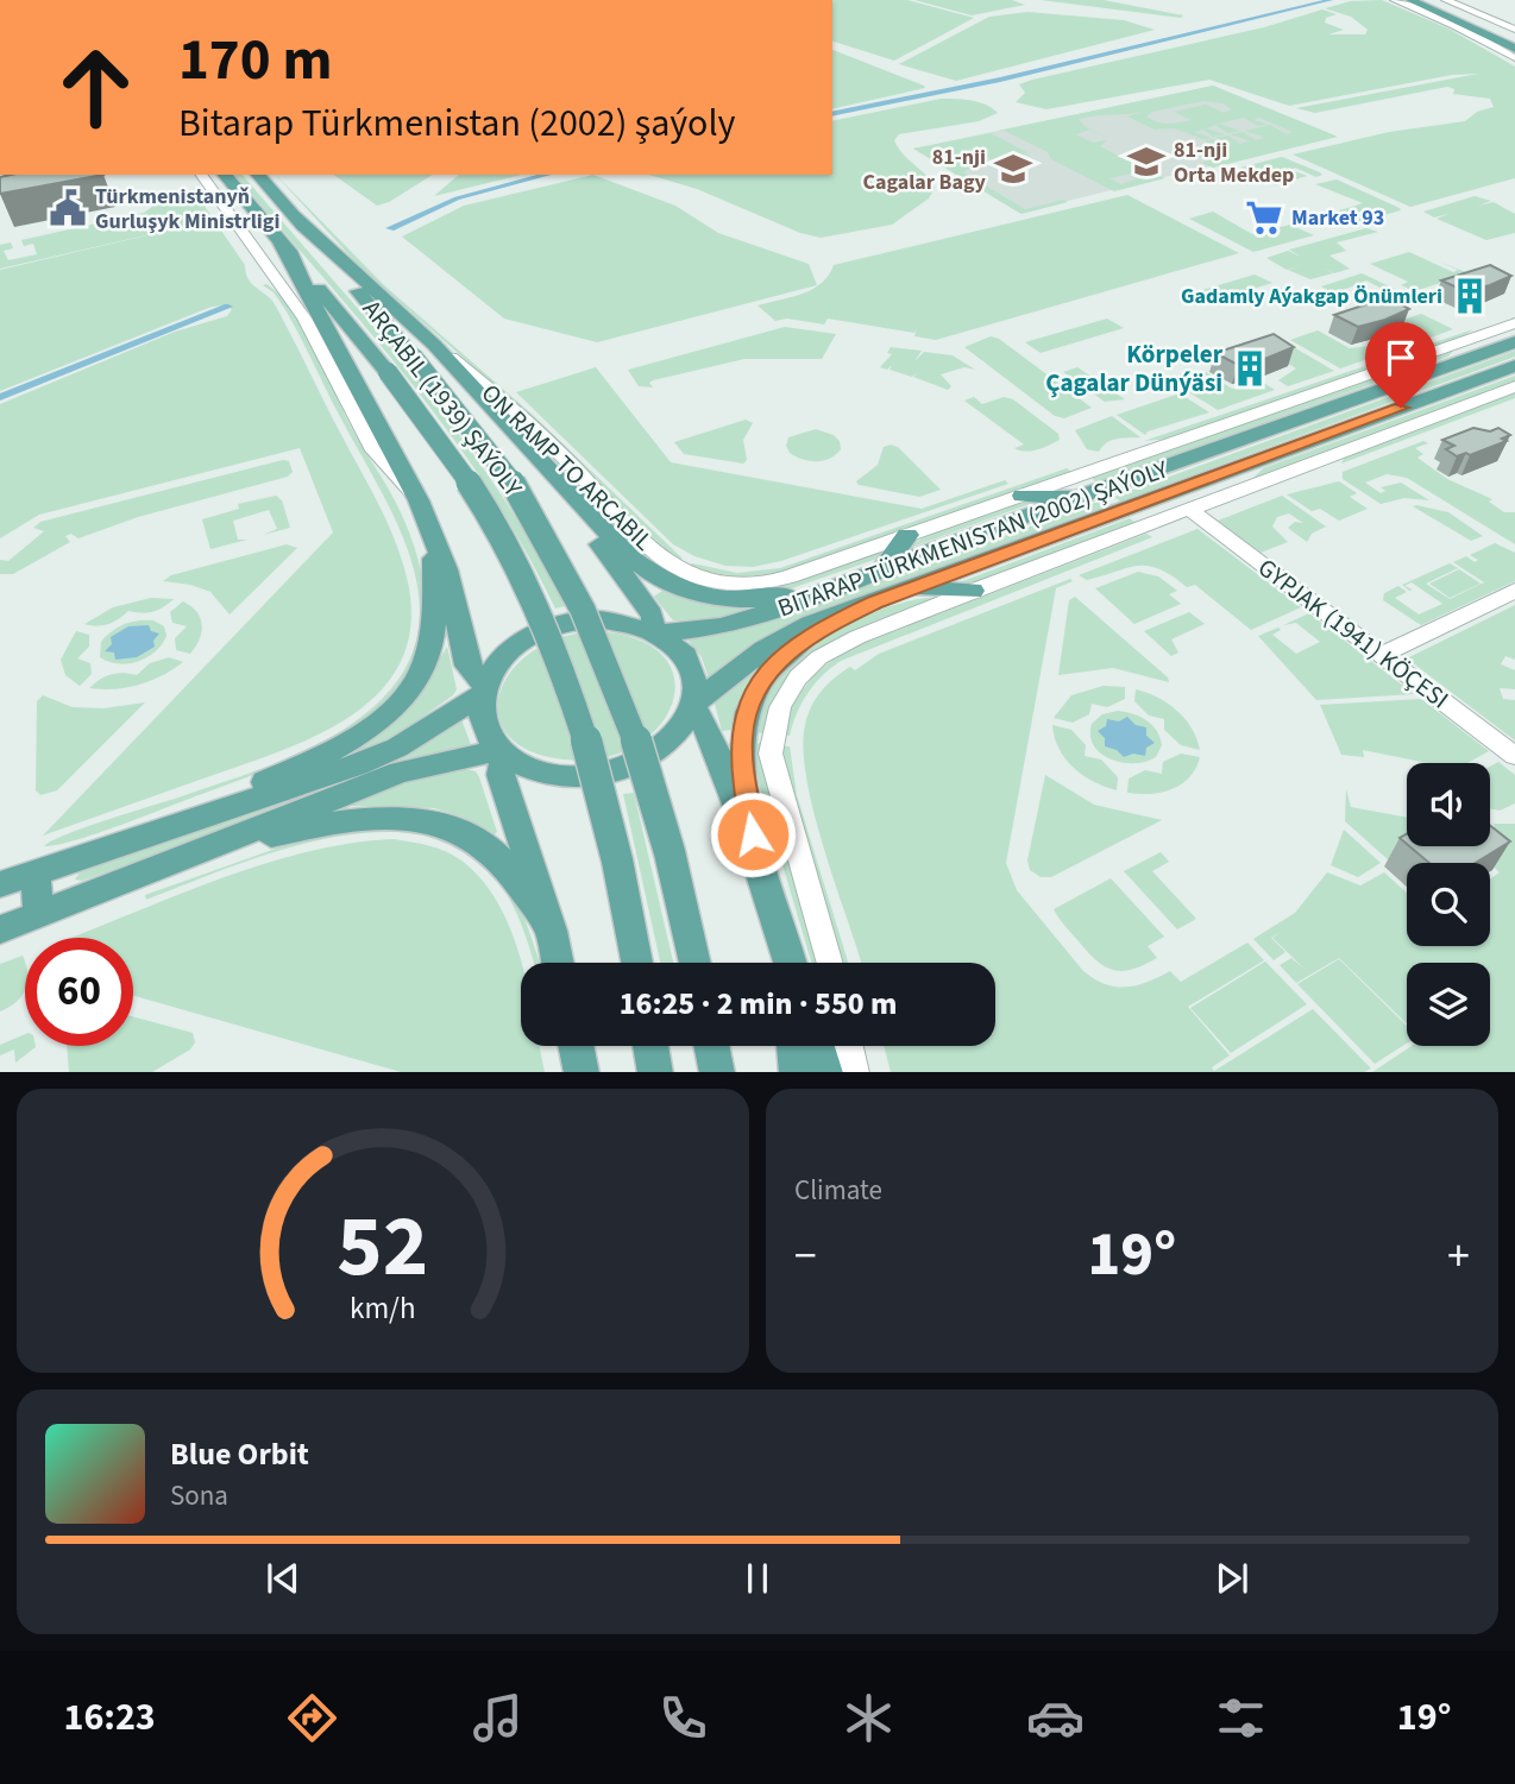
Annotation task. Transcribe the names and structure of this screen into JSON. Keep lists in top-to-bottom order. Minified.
{"streets":{"main road":["ARÇABIL (1939) ŞAÝOLY","BITARAP TÜRKMENISTAN (2002) ŞAÝOLY"],"street":["ON RAMP TO ARCABIL","GYPJAK (1941) KÖÇESI"]},"crossings":[["ARÇABIL (1939) ŞAÝOLY","ON RAMP TO ARCABIL"]],"places":{"school or university":["81-nji Orta Mekdep","81-nji Cagalar Bagy"],"public building":["Türkmenistanyň Gurluşyk Ministrligi"],"supermarket":["Market 93"],"building":["Gadamly Aýakgap Önümleri","Körpeler Çagalar Dünýäsi"]},"page":{"turn":["170 m","Bitarap Türkmenistan (2002) şaýoly"],"limit":"60","trip":"16:25 · 2 min · 550 m","tile":"Climate","heat":["−","19°","+"],"song":["Blue Orbit","Sona"],"tabs":["16:23","19°"],"gauge":["52","km/h"]}}
